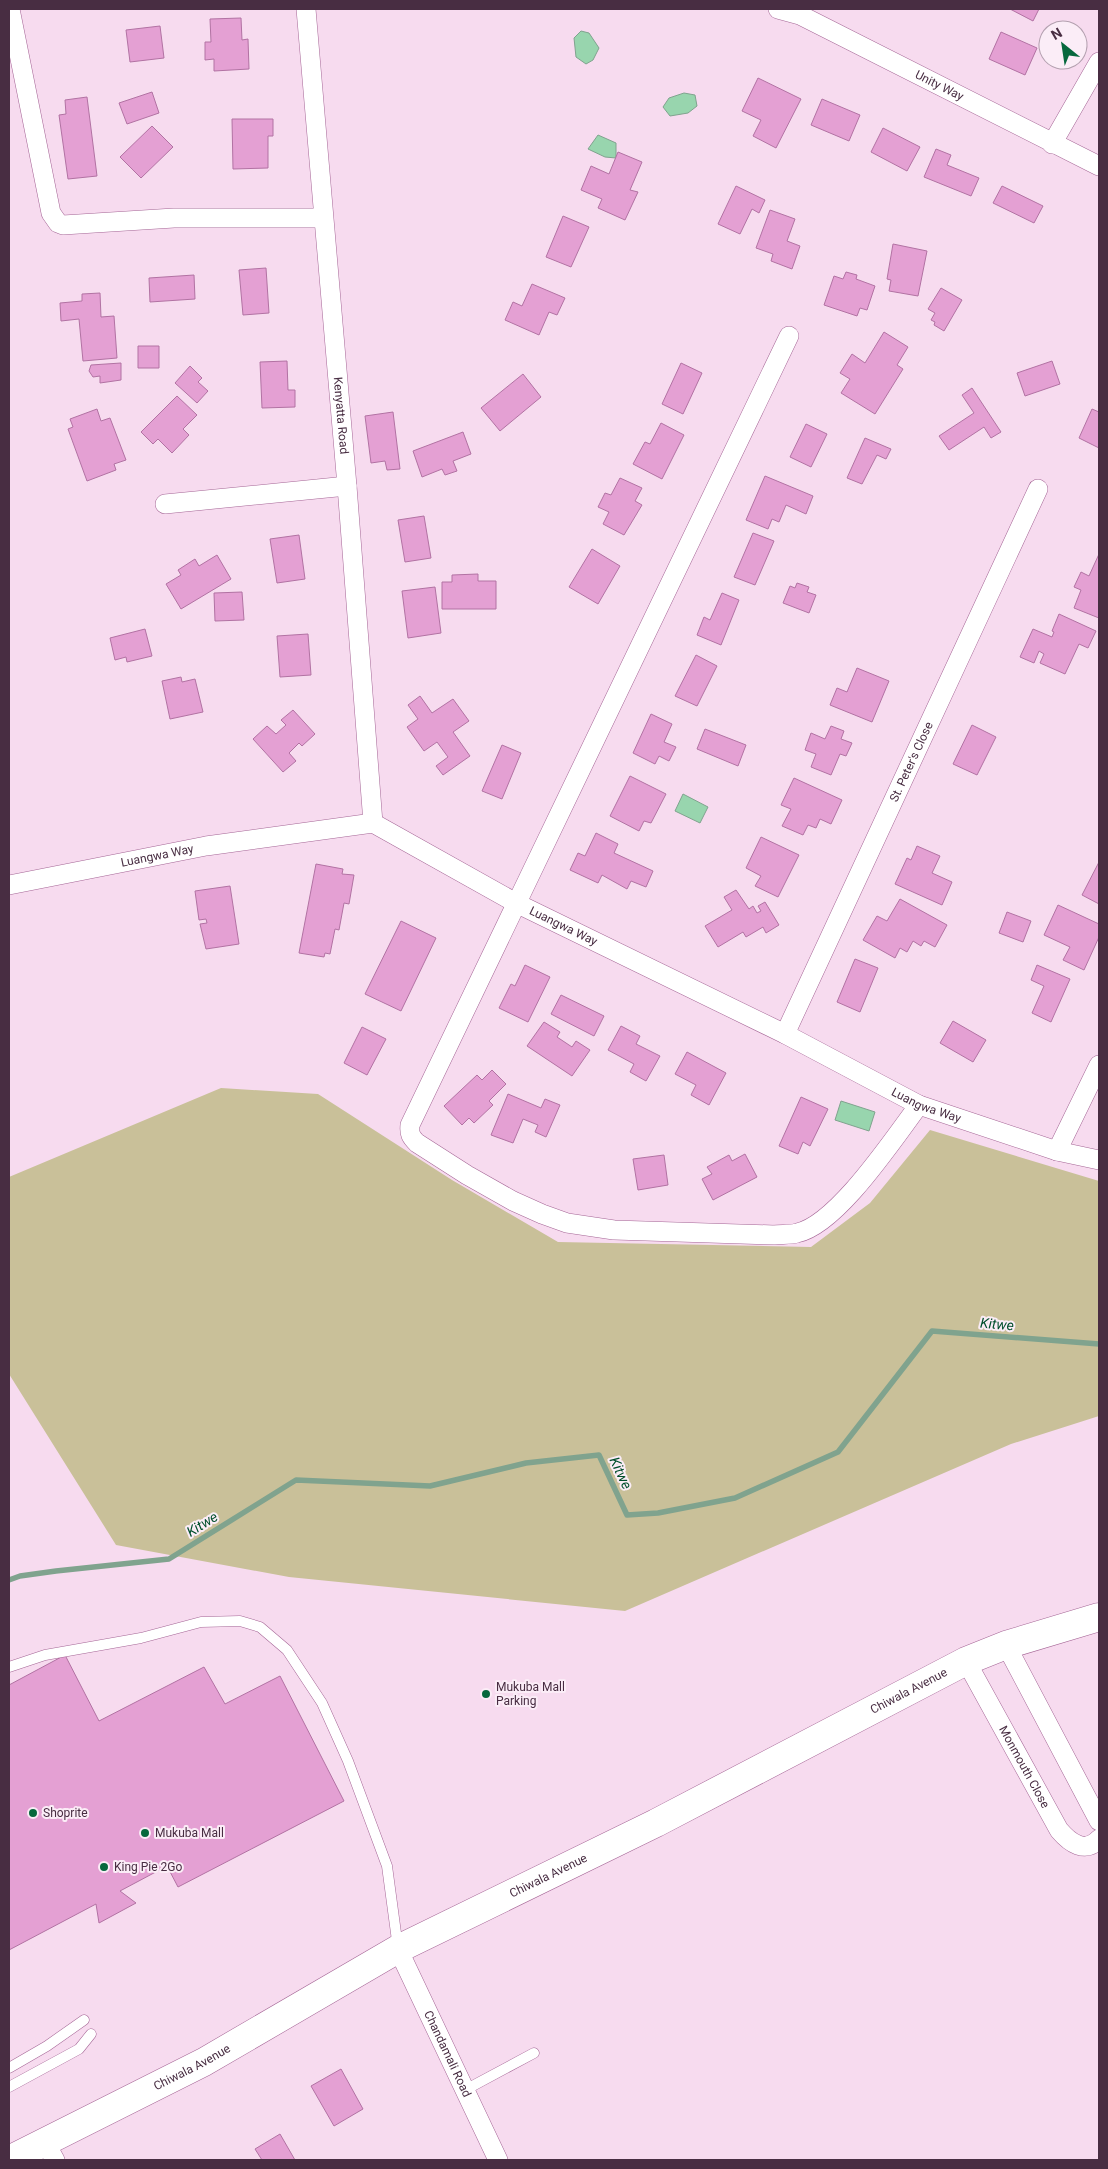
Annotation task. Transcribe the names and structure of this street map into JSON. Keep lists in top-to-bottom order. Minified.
{"streets":{"main road":["Chiwala Avenue"],"street":["Unity Way","Kenyatta Road","St. Peter's Close","Luangwa Way","Monmouth Close","Chandamali Road"]},"crossings":[["Kenyatta Road","Luangwa Way"],["St. Peter's Close","Luangwa Way"],["Chiwala Avenue","Monmouth Close"],["Chiwala Avenue","Chandamali Road"]],"water":["Kitwe"],"places":["Mukuba Mall Parking","Shoprite","Mukuba Mall","King Pie 2Go"],"north":"top left"}
